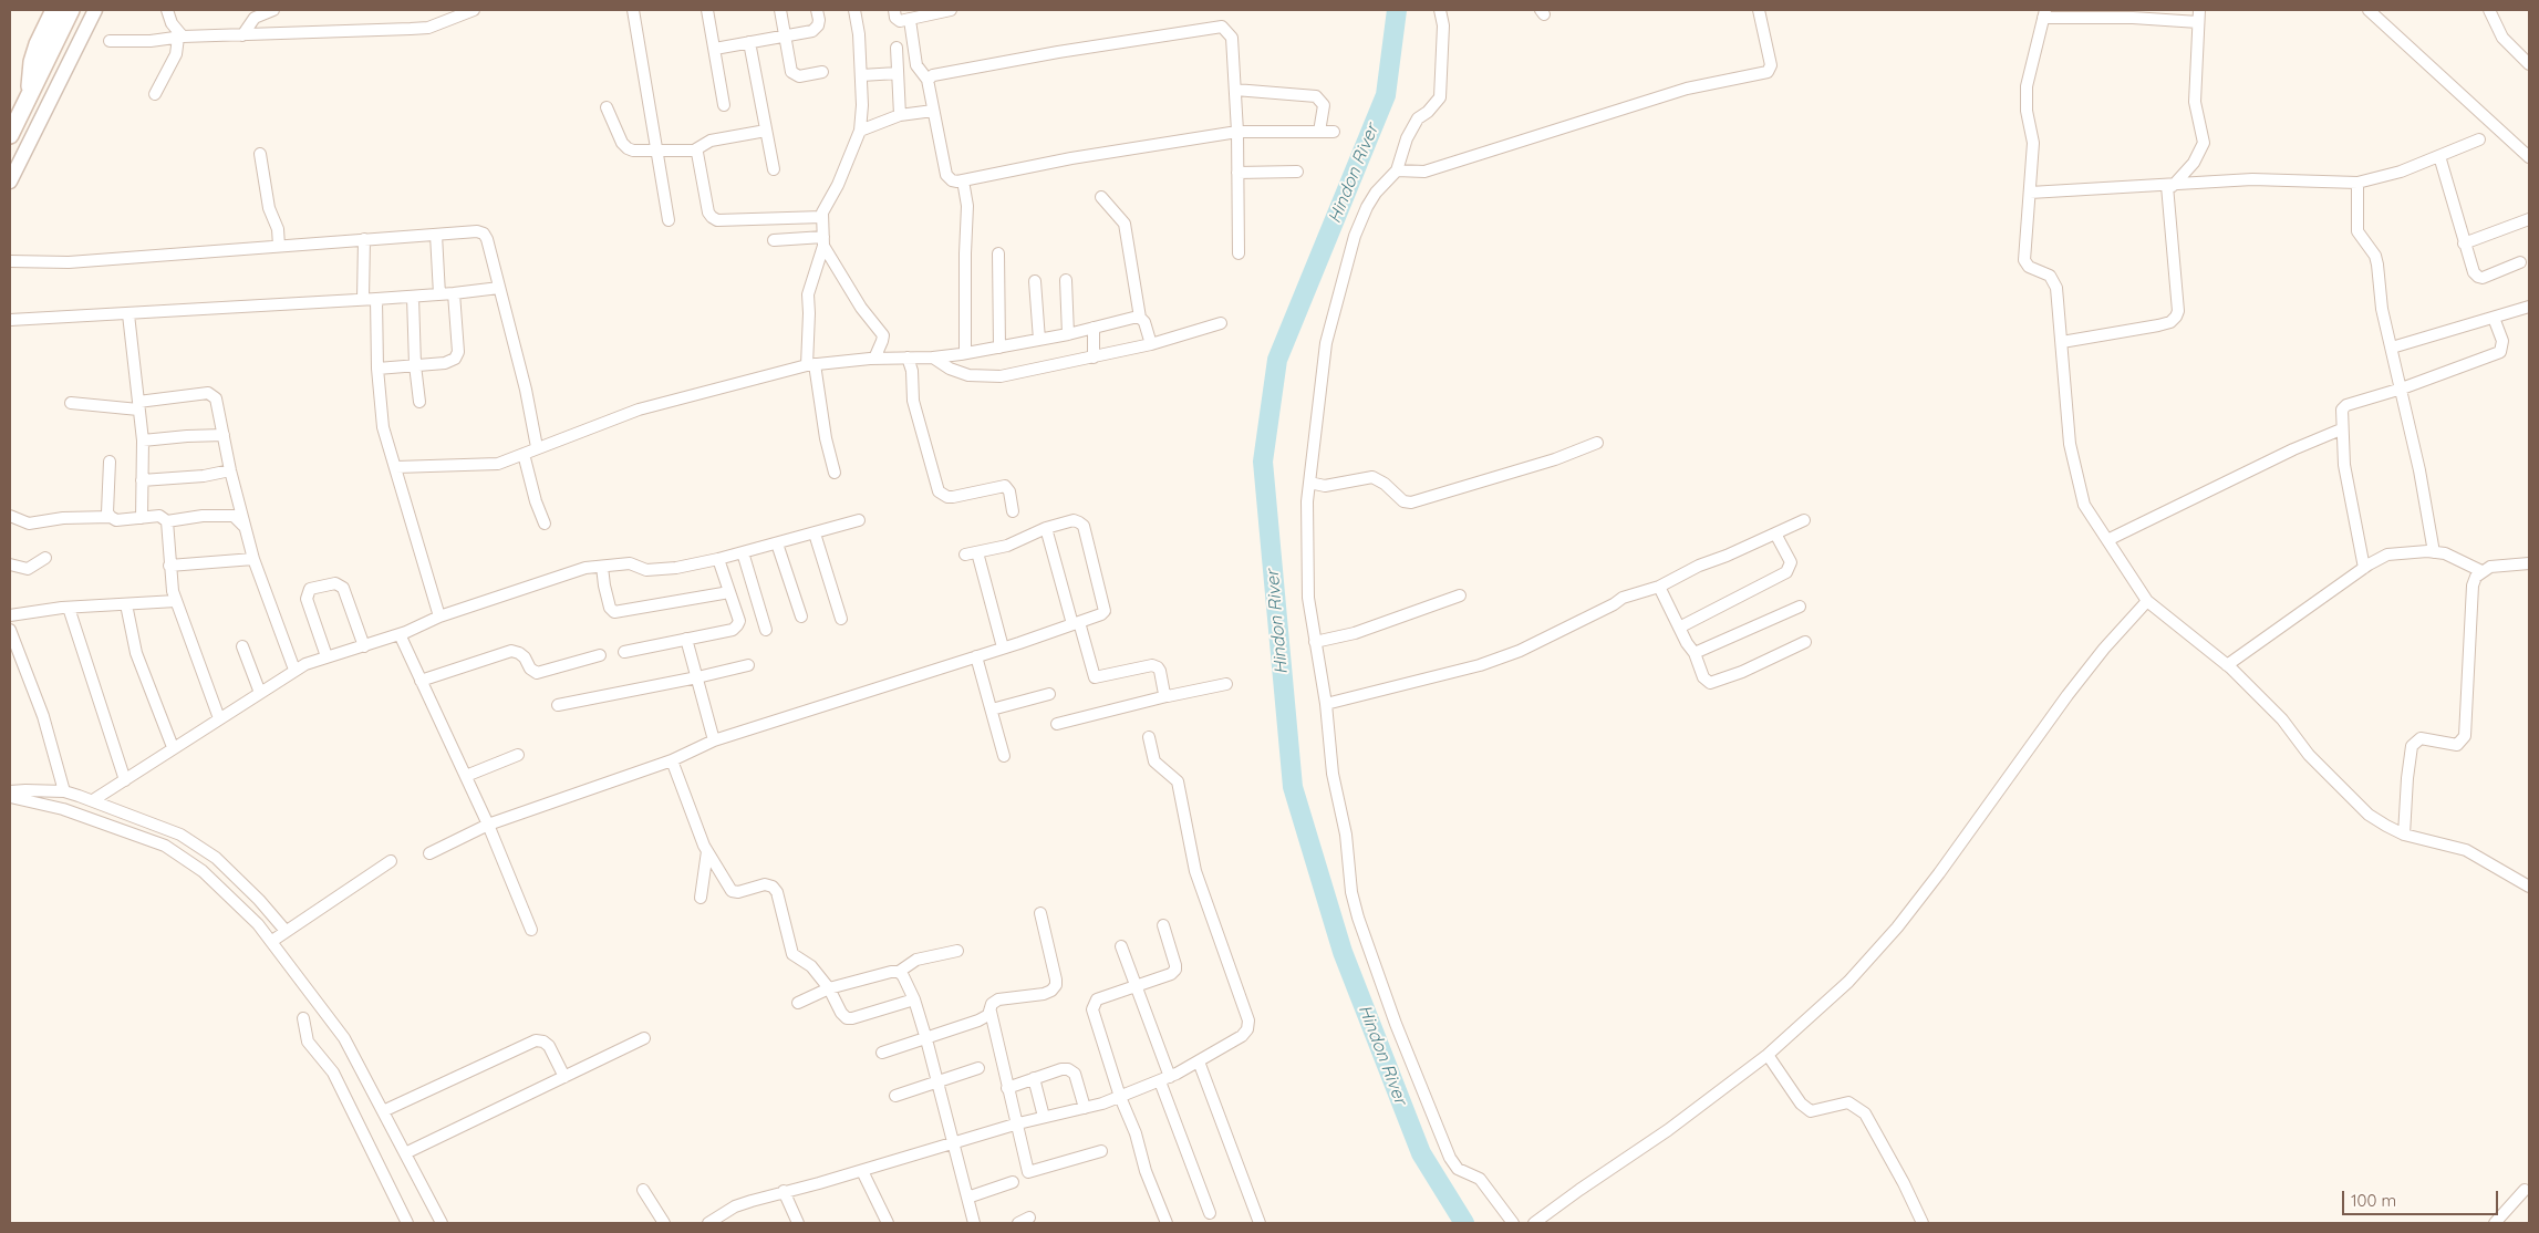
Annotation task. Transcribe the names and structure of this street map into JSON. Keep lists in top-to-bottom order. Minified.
{"water":["Hindon River"],"scale_bar":"100 m"}
